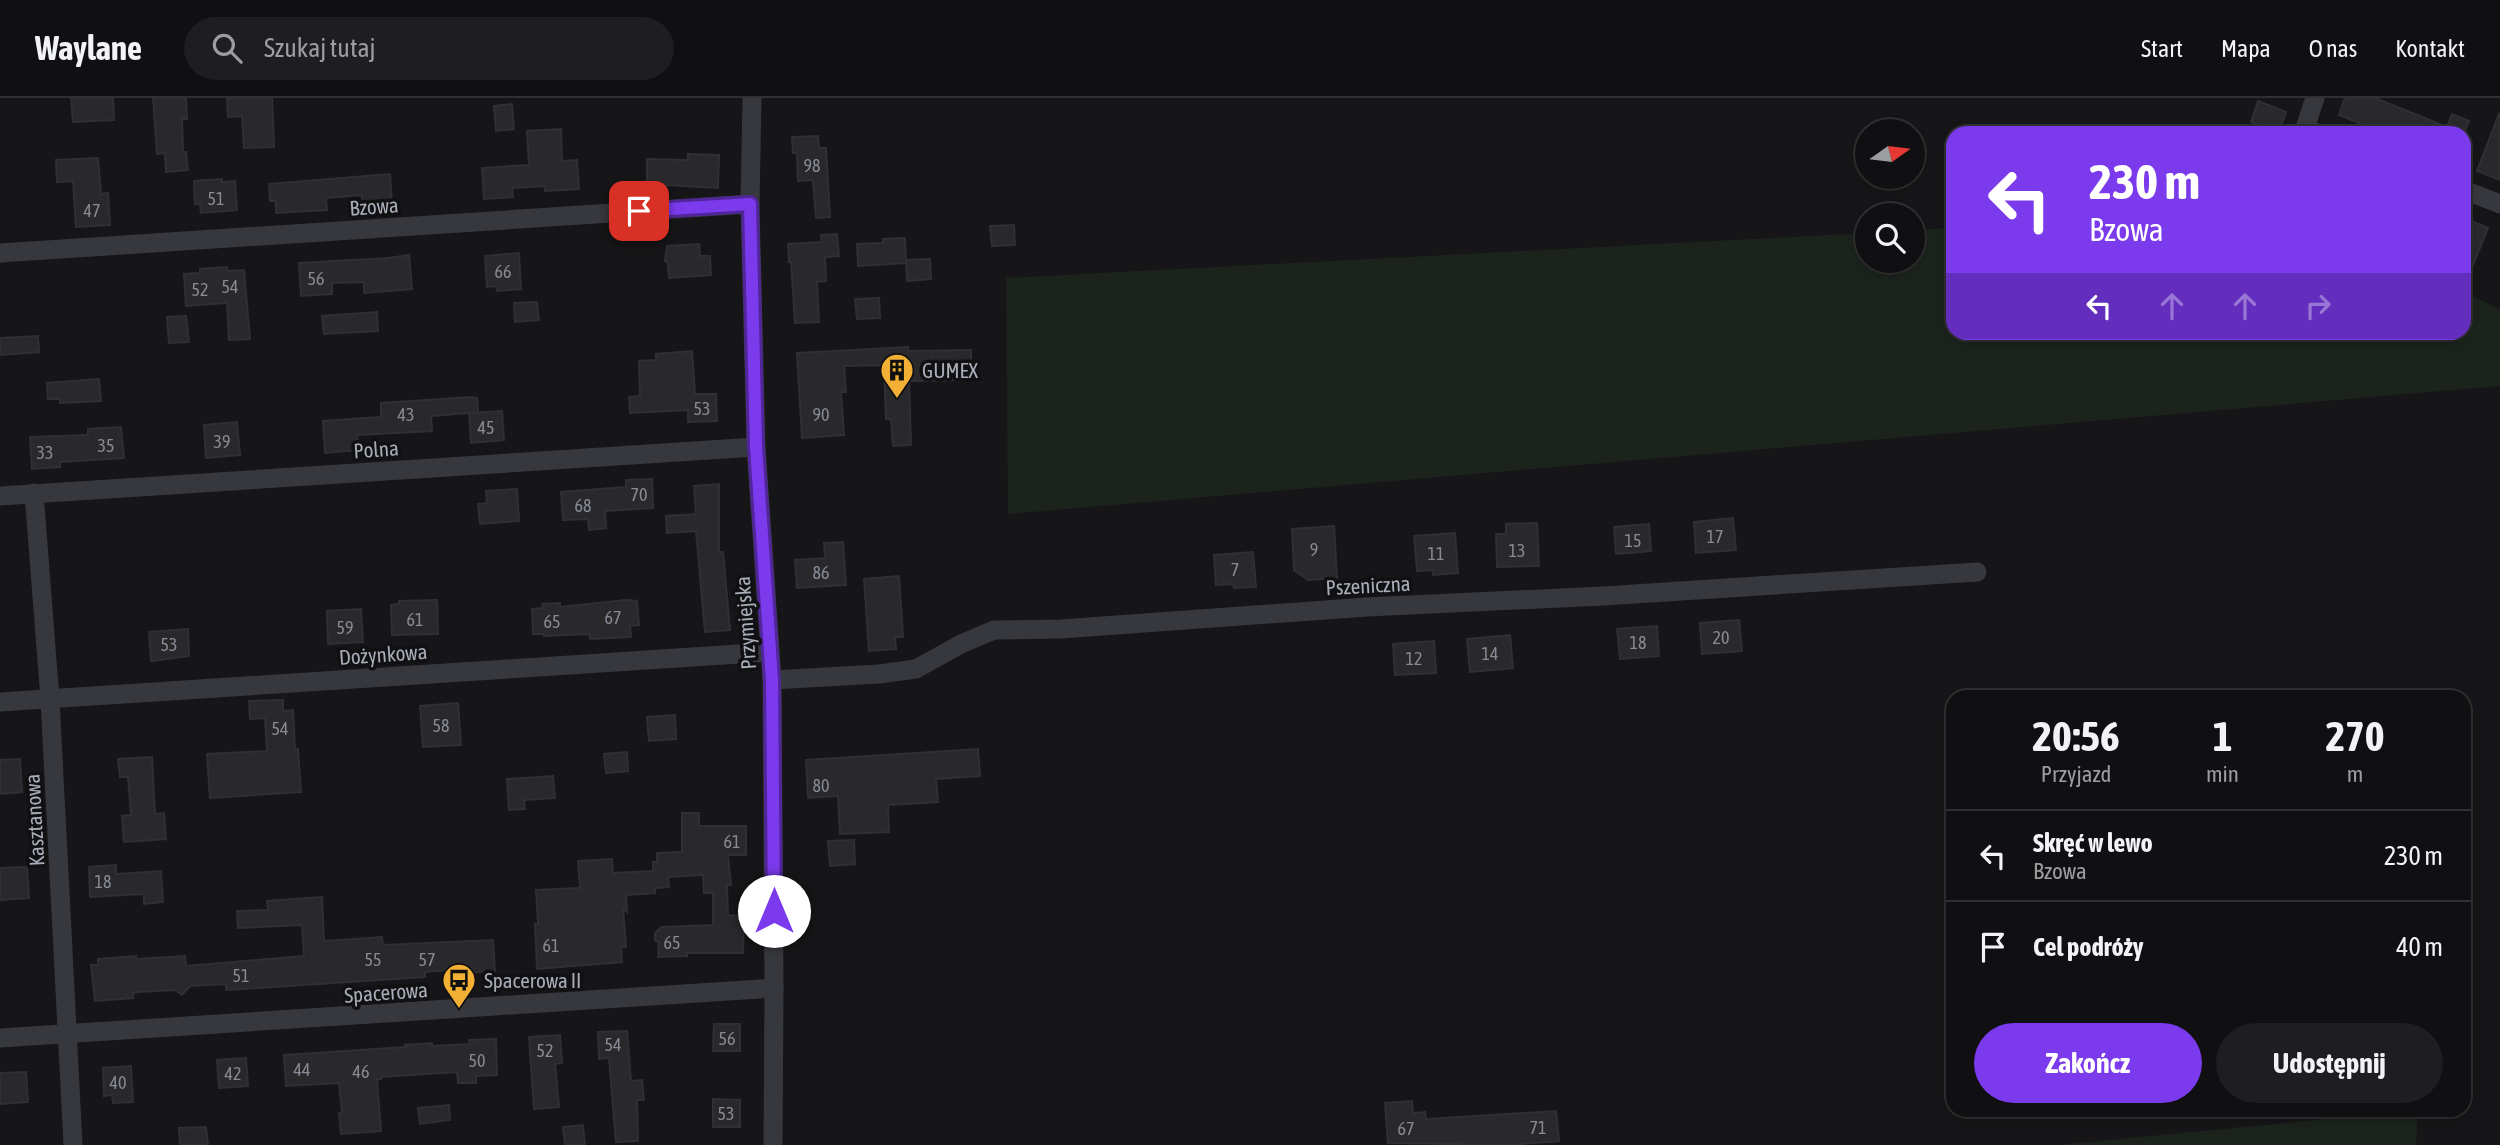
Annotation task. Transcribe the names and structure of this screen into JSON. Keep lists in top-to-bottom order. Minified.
{"streets":{"street":["Bzowa","Polna","Pszeniczna","Przymiejska","Dożynkowa","Kasztanowa","Spacerowa"]},"crossings":[["Bzowa","Przymiejska"],["Polna","Przymiejska"],["Polna","Kasztanowa"],["Pszeniczna","Przymiejska"],["Przymiejska","Dożynkowa"],["Przymiejska","Spacerowa"],["Dożynkowa","Kasztanowa"],["Kasztanowa","Spacerowa"]],"places":{"building":["GUMEX"],"bus stop":["Spacerowa II"]},"house_numbers":["98","51","47","66","56","54","52","53","43","90","45","39","35","33","70","68","17","15","9","13","11","7","86","67","61","65","59","20","18","53","14","12","58","54","80","61","18","65","61","55","57","51","56","54","52","50","44","46","42","40","53","71","67"],"north":"right","page":{"header":"Waylane","search":"Szukaj tutaj","nav":["Start","Mapa","O nas","Kontakt"],"turn":["230 m","Bzowa"],"eta":["20:56","Przyjazd","1","min","270","m"],"list":[{"name":"Skręć w lewo","note":"Bzowa","value":"230 m"},{"name":"Cel podróży","value":"40 m"}],"buttons":["Zakończ","Udostępnij"]}}
